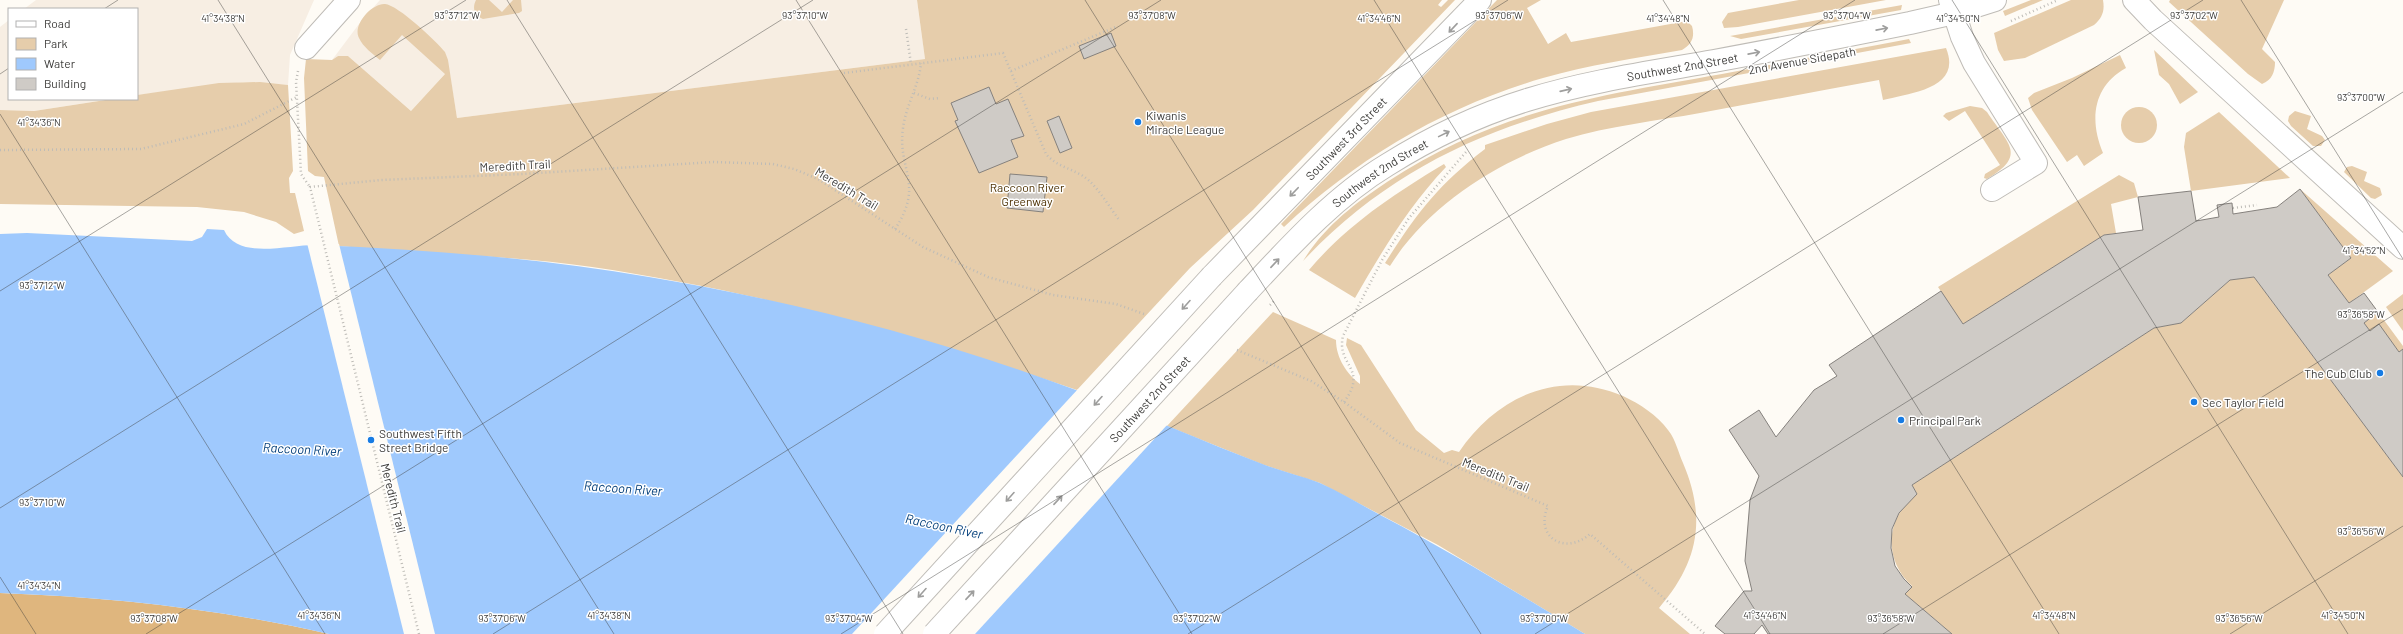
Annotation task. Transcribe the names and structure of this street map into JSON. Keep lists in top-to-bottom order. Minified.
{"streets":{"main road":["Southwest 2nd Street","Southwest 3rd Street"],"path":["Meredith Trail"]},"one_way":["Southwest 2nd Street","Southwest 3rd Street"],"water":["Raccoon River"],"parks":["Raccoon River Greenway"],"places":["Kiwanis Miracle League","The Cub Club","Sec Taylor Field","Principal Park","Southwest Fifth Street Bridge"],"legend":["Road","Park","Water","Building"],"coordinates":["93°37'12\"W","93°37'08\"W","93°37'02\"W","93°37'10\"W","93°37'06\"W","93°37'04\"W","41°34'50\"N","41°34'38\"N","41°34'46\"N","41°34'48\"N","93°37'00\"W","41°34'36\"N","41°34'52\"N","93°36'58\"W","93°36'56\"W","41°34'34\"N"]}
